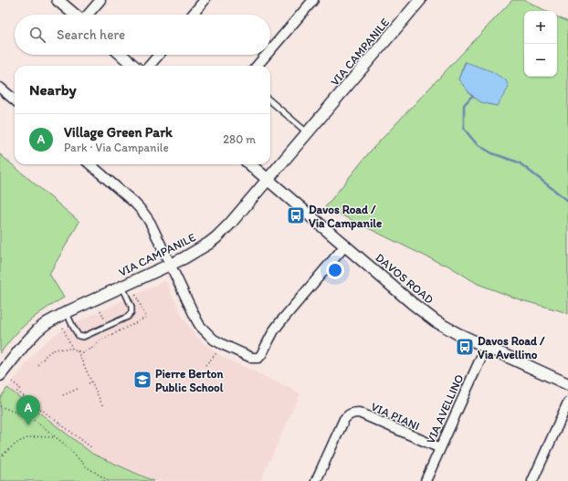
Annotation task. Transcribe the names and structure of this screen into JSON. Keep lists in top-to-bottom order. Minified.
{"streets":{"street":["VIA CAMPANILE","DAVOS ROAD","VIA AVELLINO","VIA PIANI"]},"crossings":[["VIA CAMPANILE","DAVOS ROAD"],["DAVOS ROAD","VIA AVELLINO"],["VIA AVELLINO","VIA PIANI"]],"places":{"bus stop":["Davos Road / Via Campanile","Davos Road / Via Avellino"],"school or university":["Pierre Berton Public School"]},"page":{"map_buttons":["+","−"],"search":"Search here","heading":"Nearby","list":[{"mark":"A","name":"Village Green Park","note":"Park · Via Campanile","value":"280 m"}],"pins":"A"}}
